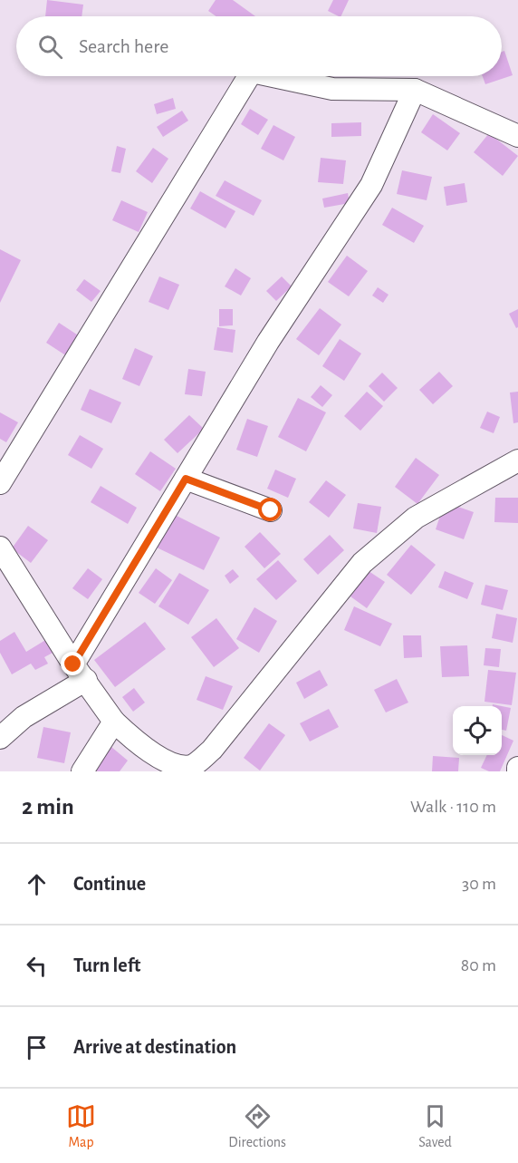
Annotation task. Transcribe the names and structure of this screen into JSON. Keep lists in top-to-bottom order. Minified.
{"page":{"search":"Search here","heading":["2 min","Walk · 110 m"],"list":[["Continue","30 m"],["Turn left","80 m"],"Arrive at destination"],"nav":["Map","Directions","Saved"]}}
